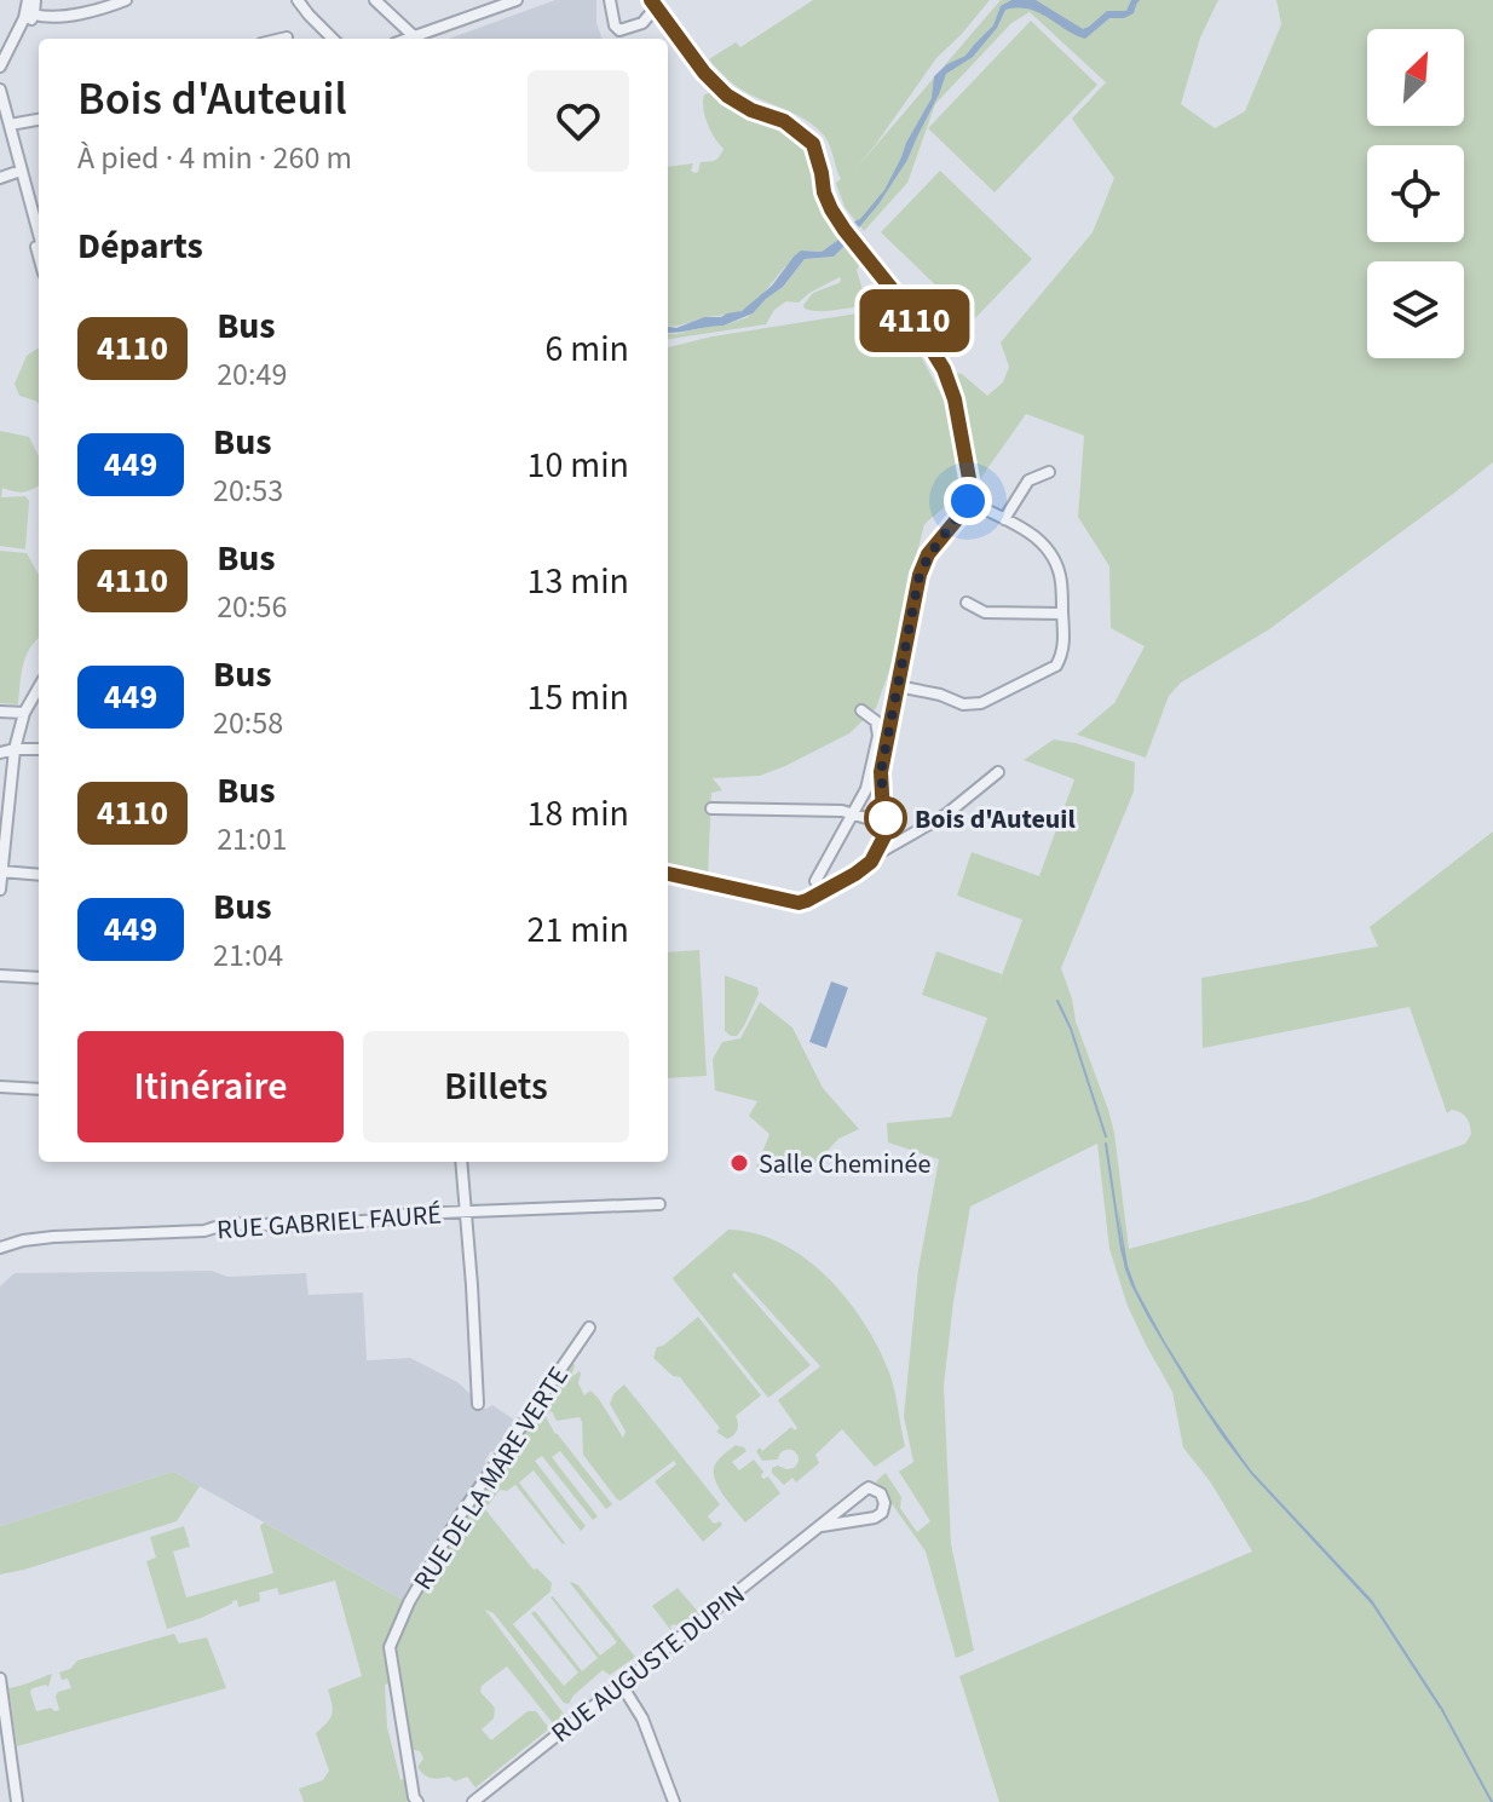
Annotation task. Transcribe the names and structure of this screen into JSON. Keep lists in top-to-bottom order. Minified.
{"streets":{"street":["RUE GABRIEL FAURÉ","RUE DE LA MARE VERTE","RUE AUGUSTE DUPIN"]},"places":["Bois d'Auteuil","Salle Cheminée"],"lines":["bus line 4110"],"north":"top right","page":{"on_map":"4110","heading":[["Bois d'Auteuil","À pied · 4 min · 260 m"],"Départs"],"list":[{"mark":"4110","name":"Bus","note":"20:49","value":"6 min"},{"mark":"449","name":"Bus","note":"20:53","value":"10 min"},{"mark":"4110","name":"Bus","note":"20:56","value":"13 min"},{"mark":"449","name":"Bus","note":"20:58","value":"15 min"},{"mark":"4110","name":"Bus","note":"21:01","value":"18 min"},{"mark":"449","name":"Bus","note":"21:04","value":"21 min"}],"buttons":["Itinéraire","Billets"]}}
